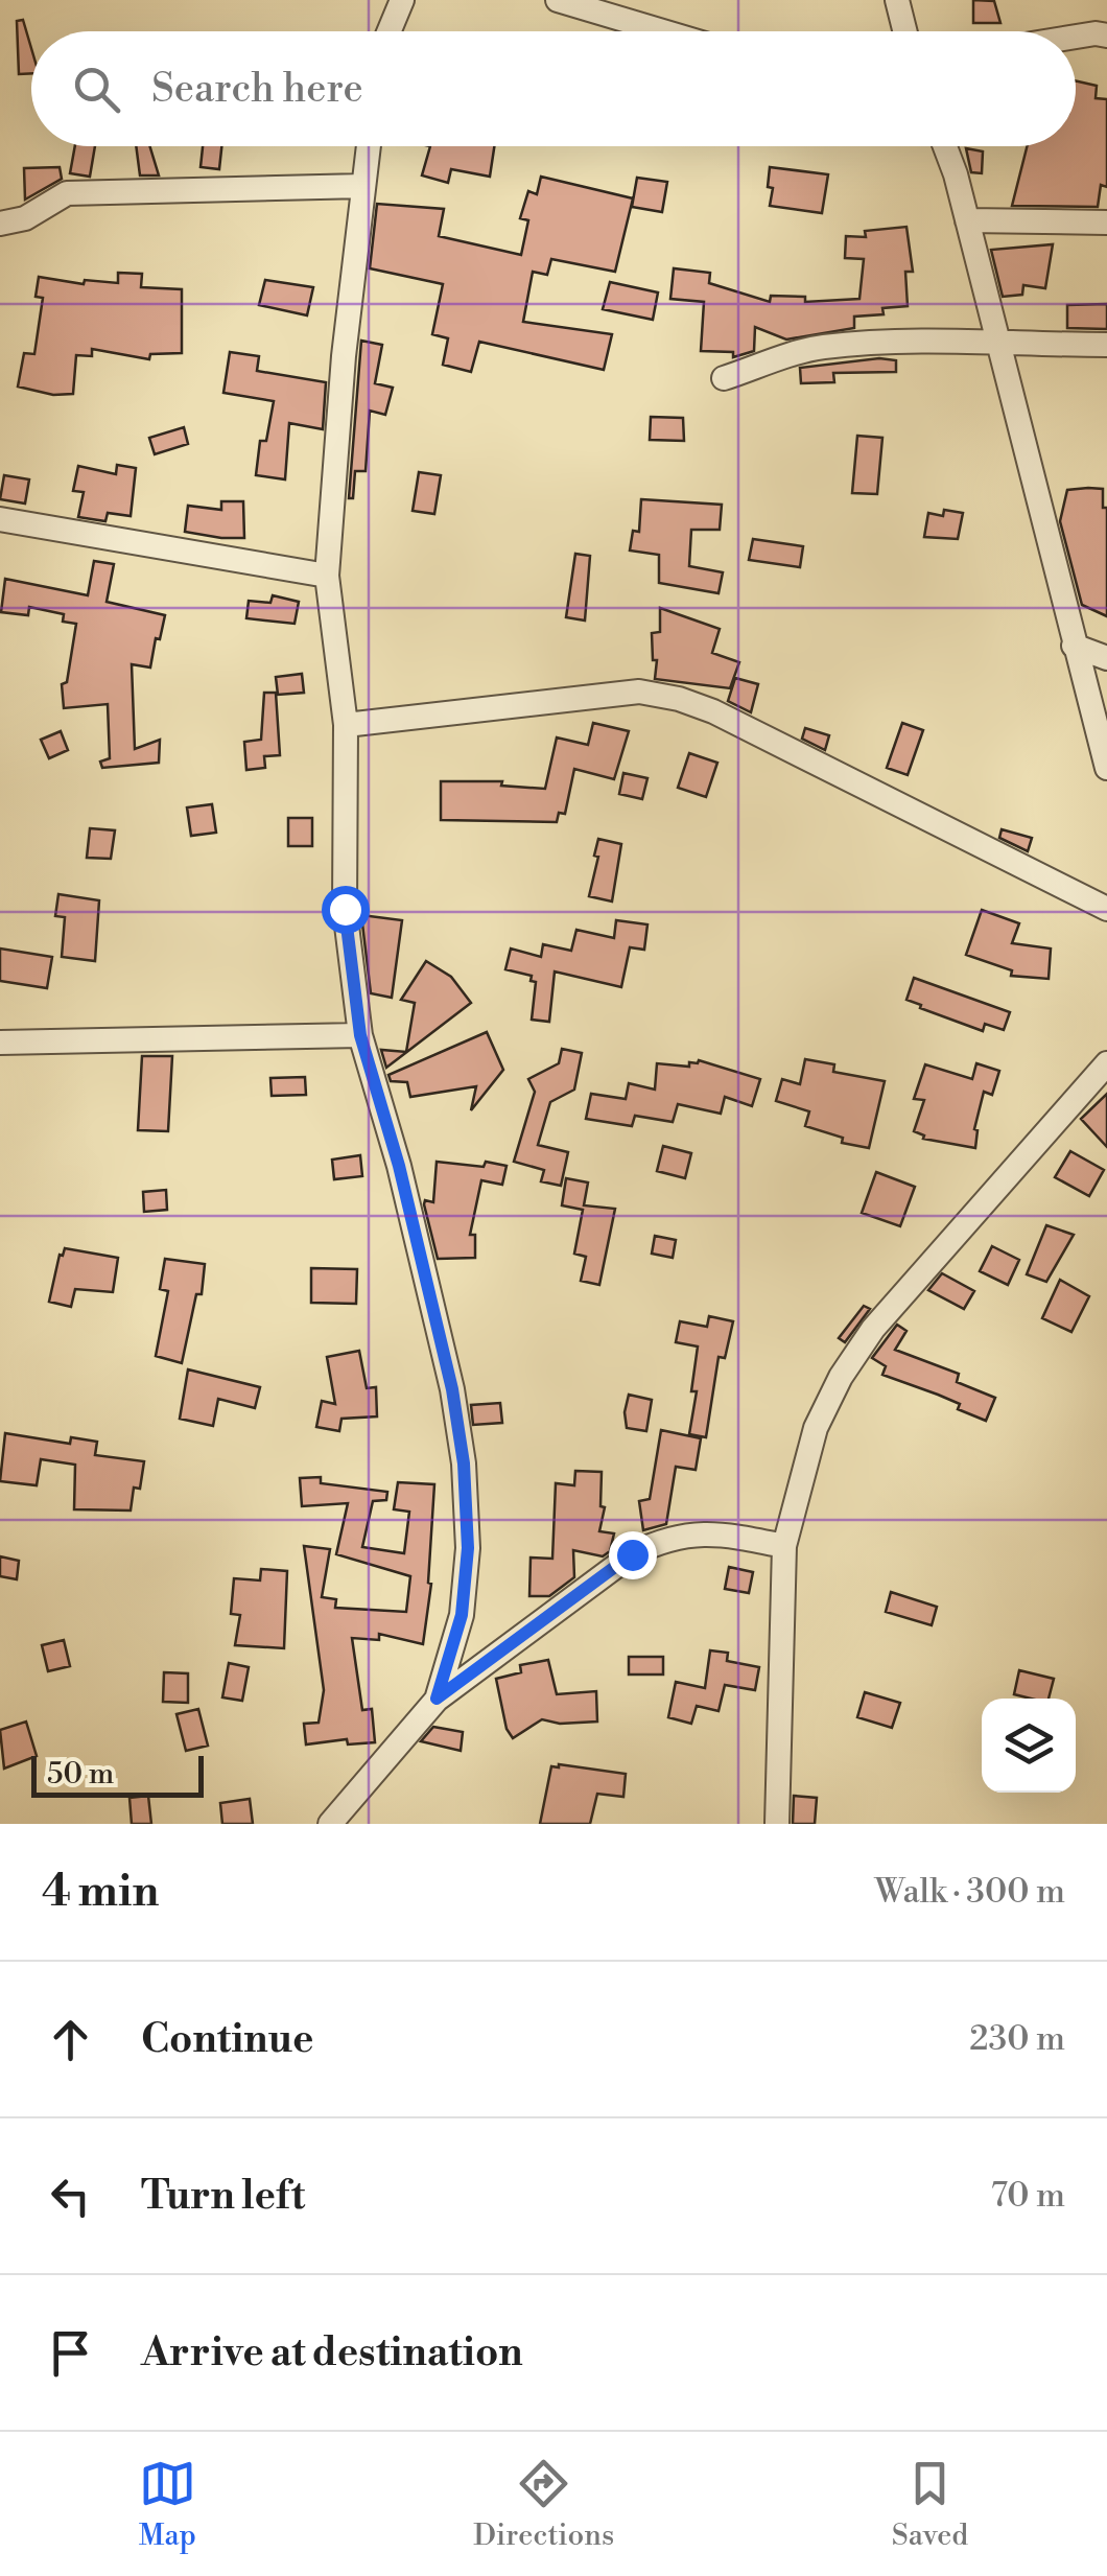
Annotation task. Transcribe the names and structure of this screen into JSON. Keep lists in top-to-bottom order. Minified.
{"scale_bar":"50 m","page":{"search":"Search here","scale":"50 m","heading":["4 min","Walk · 300 m"],"list":[["Continue","230 m"],["Turn left","70 m"],"Arrive at destination"],"nav":["Map","Directions","Saved"]}}
